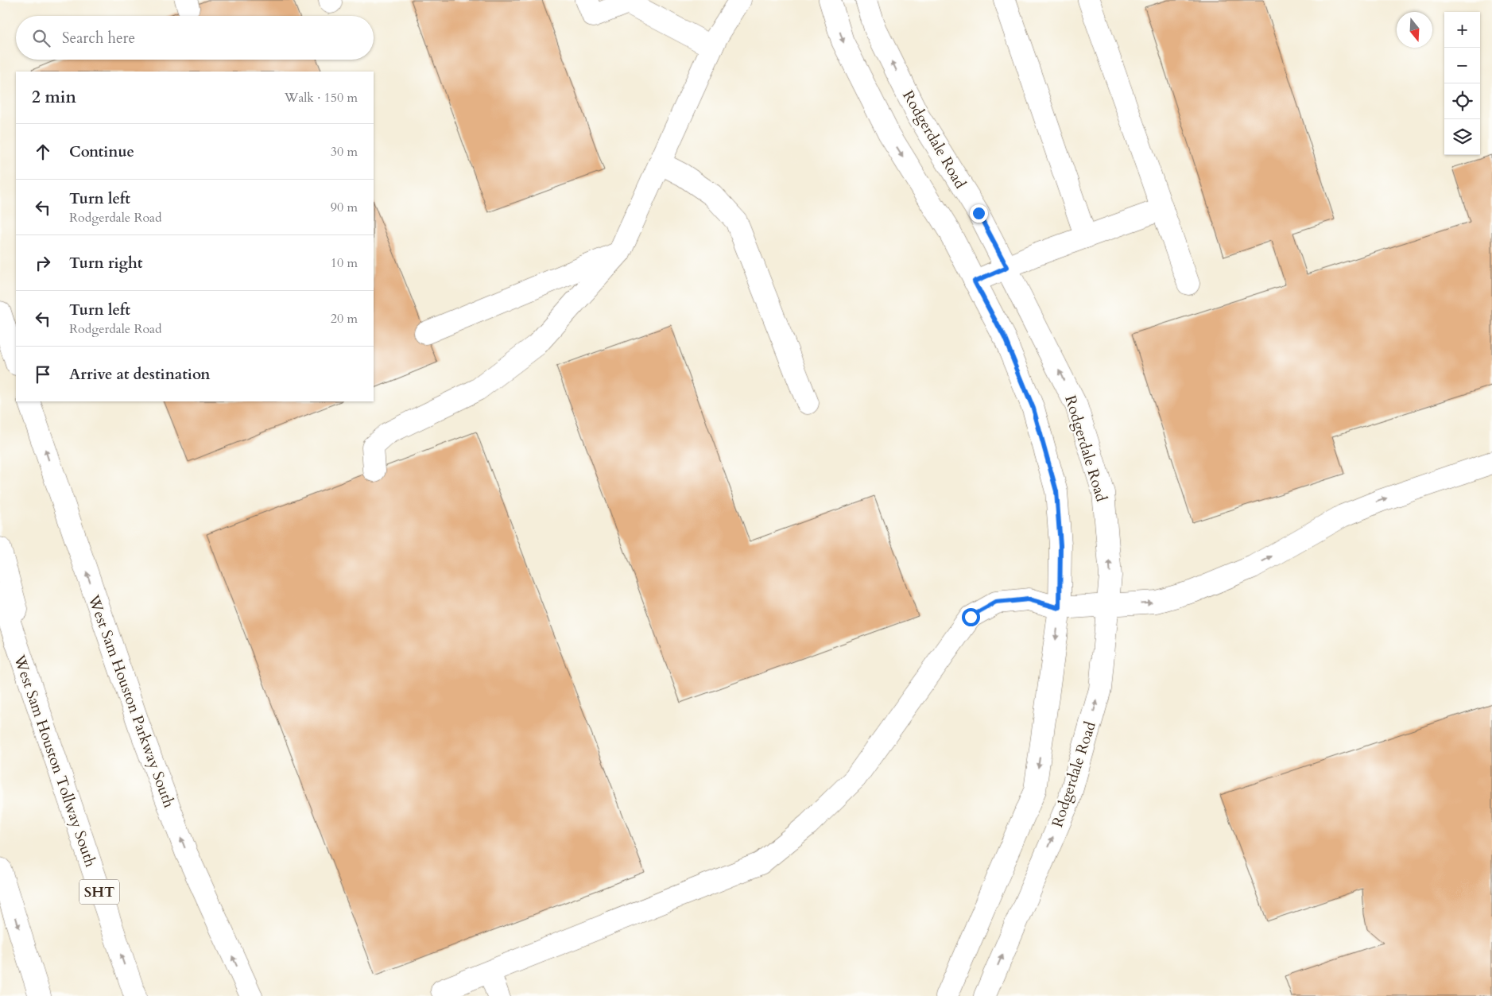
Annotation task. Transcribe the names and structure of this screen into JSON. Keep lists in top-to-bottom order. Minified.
{"streets":{"main road":["Rodgerdale Road","West Sam Houston Parkway South","West Sam Houston Tollway South","SHT"]},"north":"bottom","page":{"map_buttons":["+","−"],"search":"Search here","heading":["2 min","Walk · 150 m"],"list":[["Continue","30 m"],["Turn left","Rodgerdale Road","90 m"],["Turn right","10 m"],["Turn left","Rodgerdale Road","20 m"],"Arrive at destination"]}}
